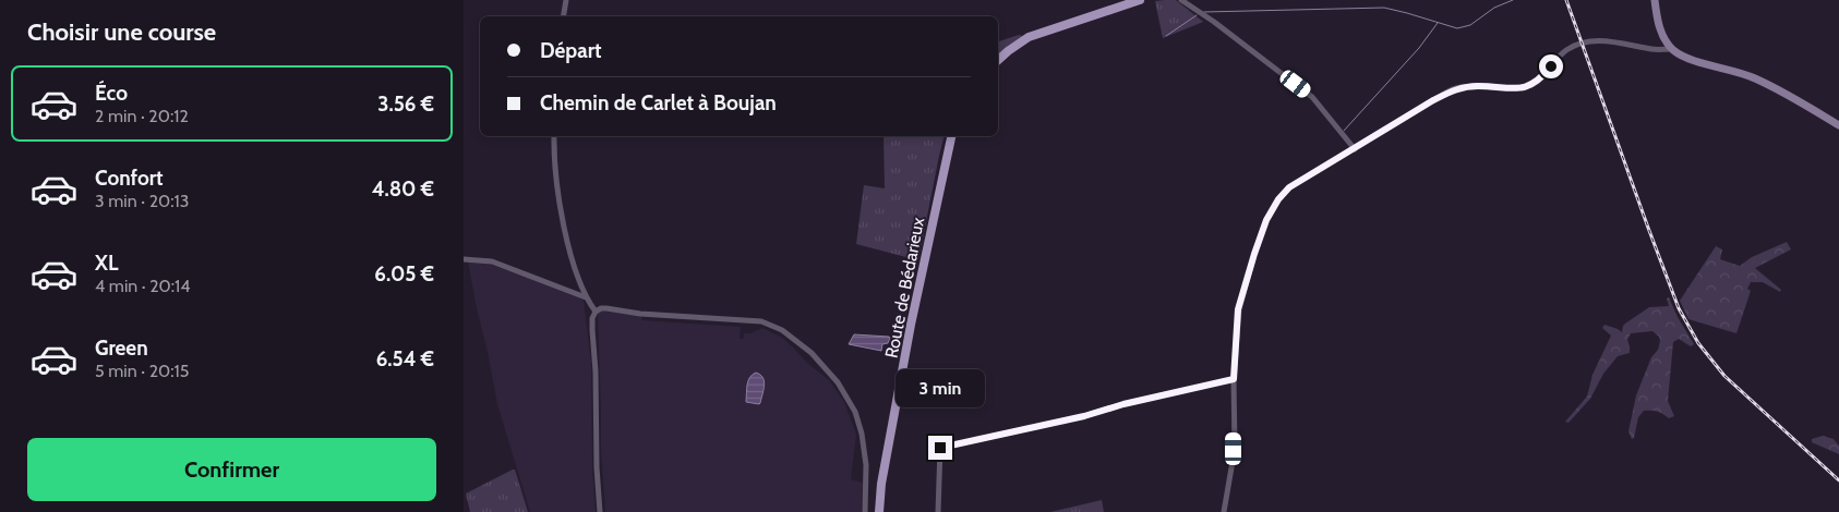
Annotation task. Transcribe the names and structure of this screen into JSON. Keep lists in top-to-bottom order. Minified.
{"streets":{"main road":["Route de Bédarieux"]},"page":{"heading":"Choisir une course","banner":["Départ","Chemin de Carlet à Boujan"],"list":[{"name":"Éco","note":"2 min · 20:12","value":"3.56 €"},{"name":"Confort","note":"3 min · 20:13","value":"4.80 €"},{"name":"XL","note":"4 min · 20:14","value":"6.05 €"},{"name":"Green","note":"5 min · 20:15","value":"6.54 €"}],"bubble":"3 min","buttons":"Confirmer"}}
